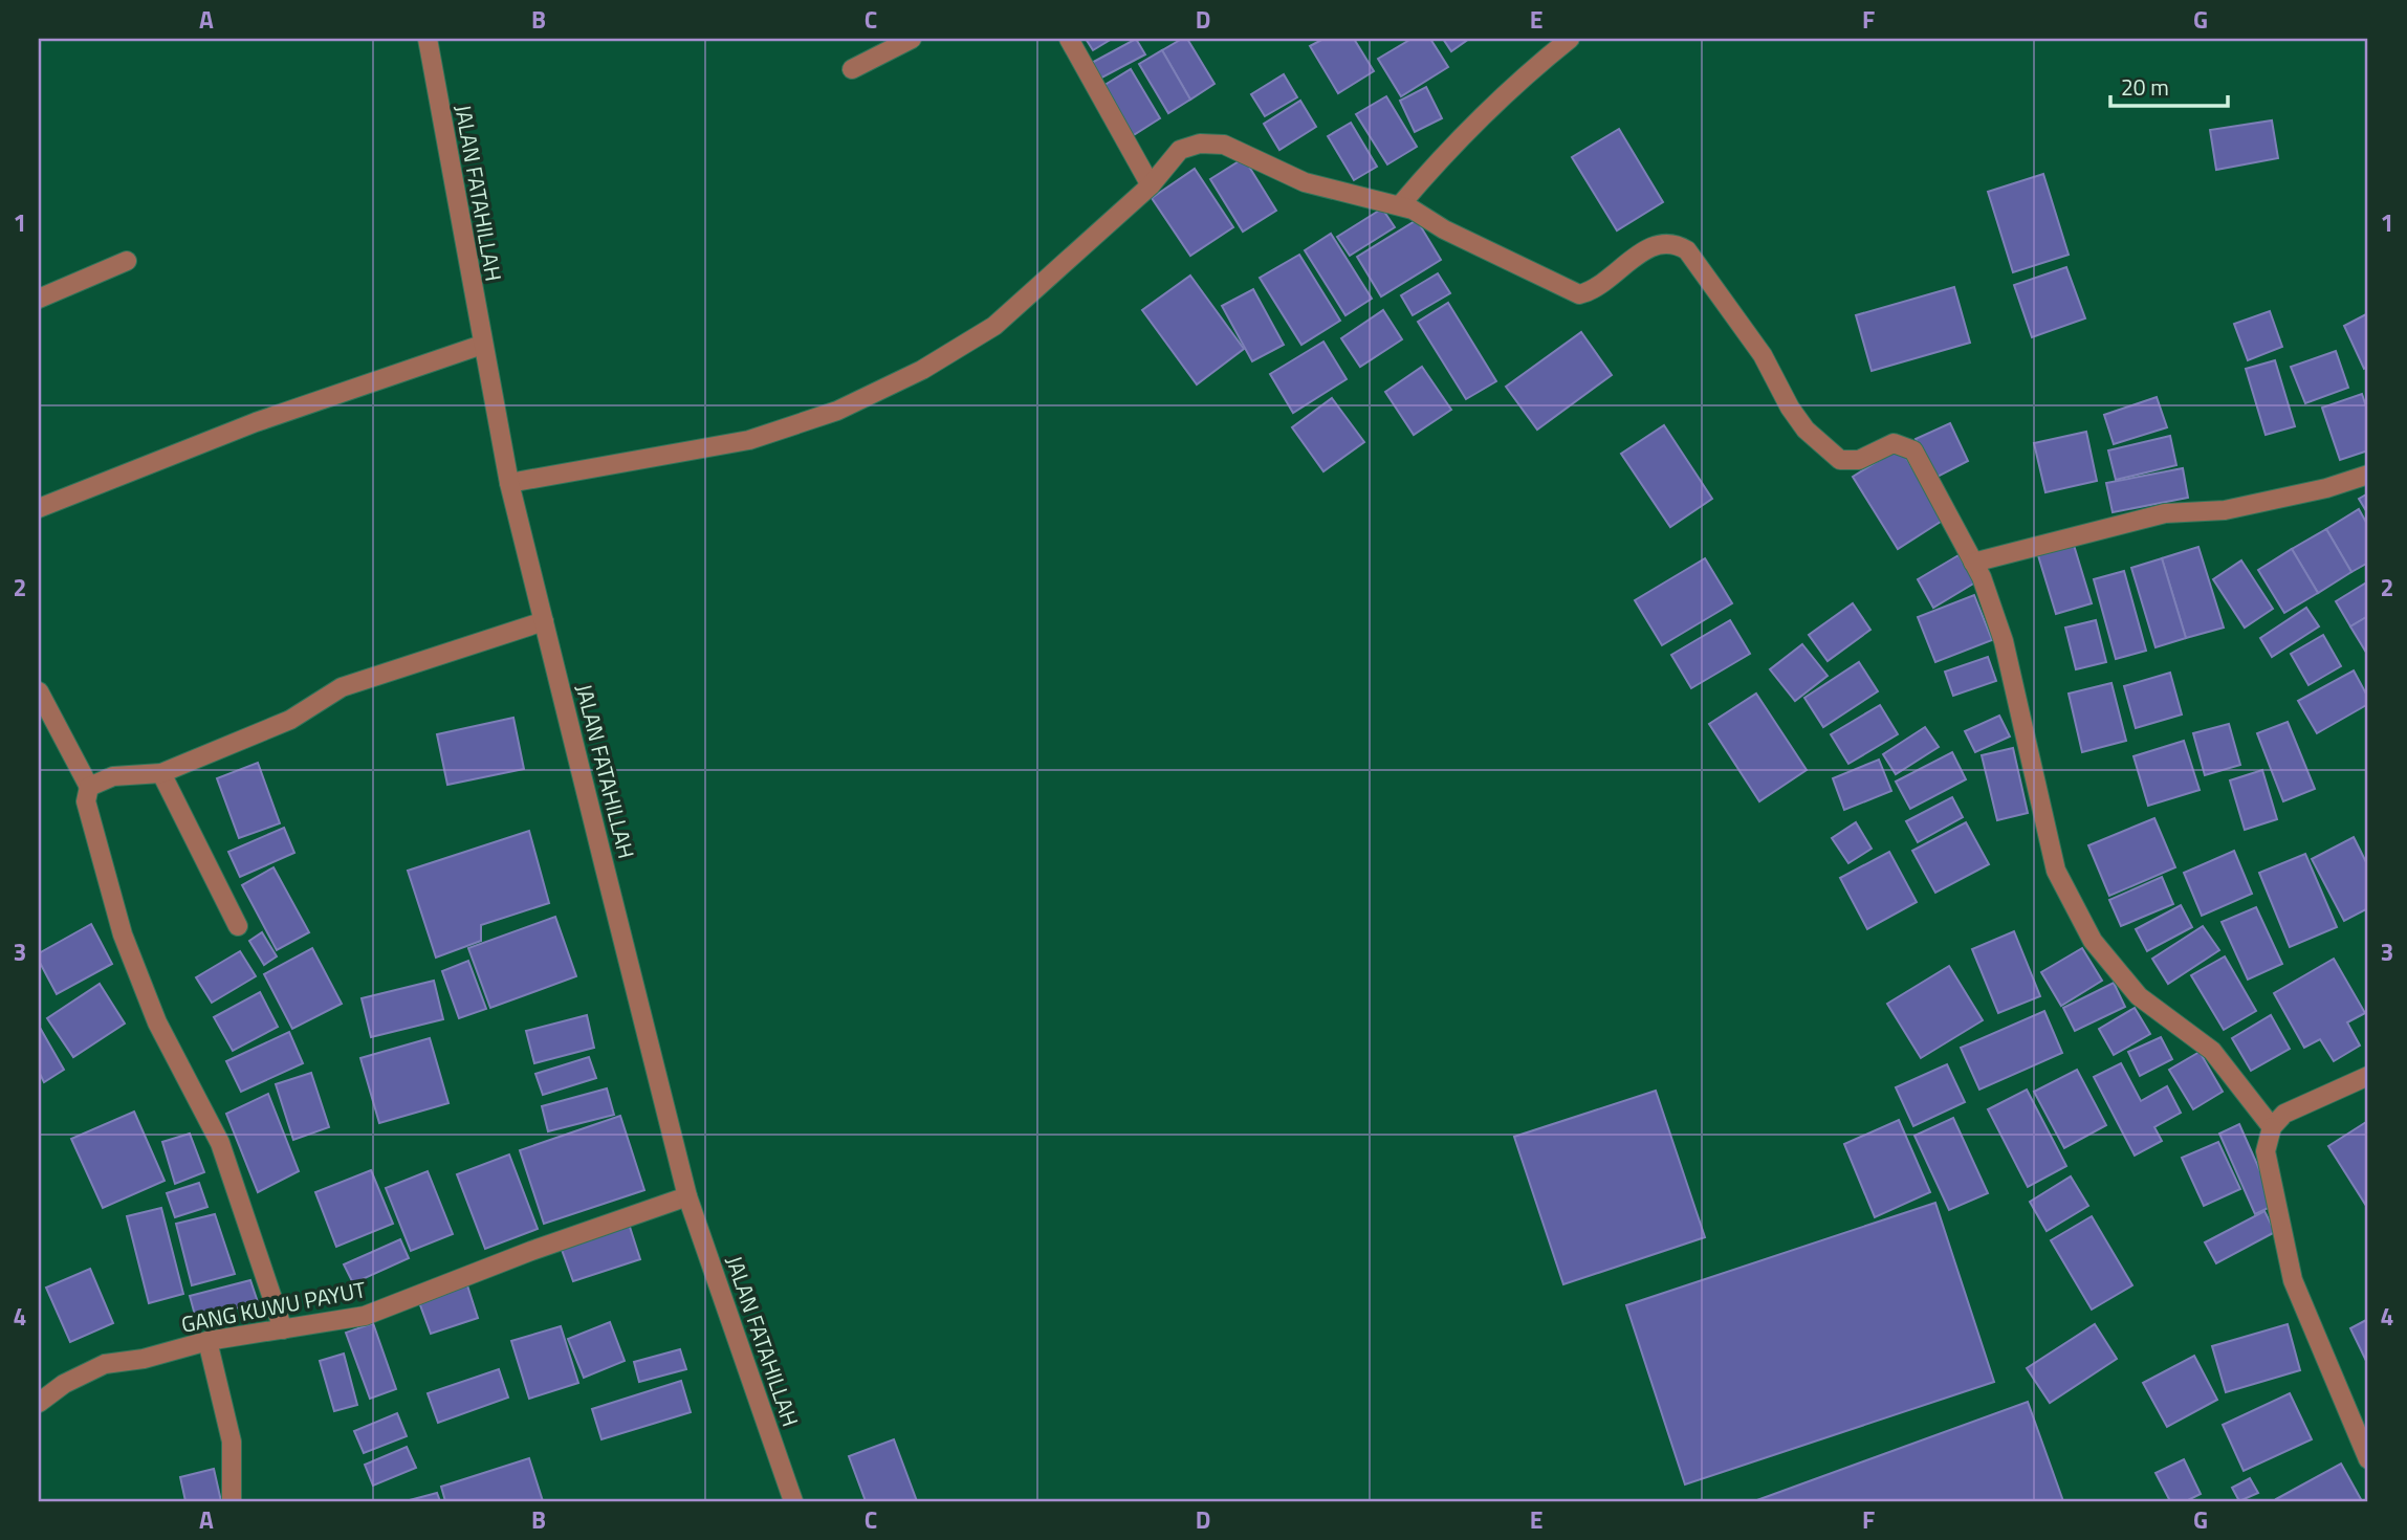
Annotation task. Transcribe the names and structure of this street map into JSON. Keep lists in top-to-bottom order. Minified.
{"streets":{"street":["JALAN FATAHILLAH","GANG KUWU PAYUT"]},"crossings":[["JALAN FATAHILLAH","GANG KUWU PAYUT"]],"scale_bar":"20 m","grid":{"columns":["A","B","C","D","E","F","G"],"rows":["1","2","3","4"]}}
